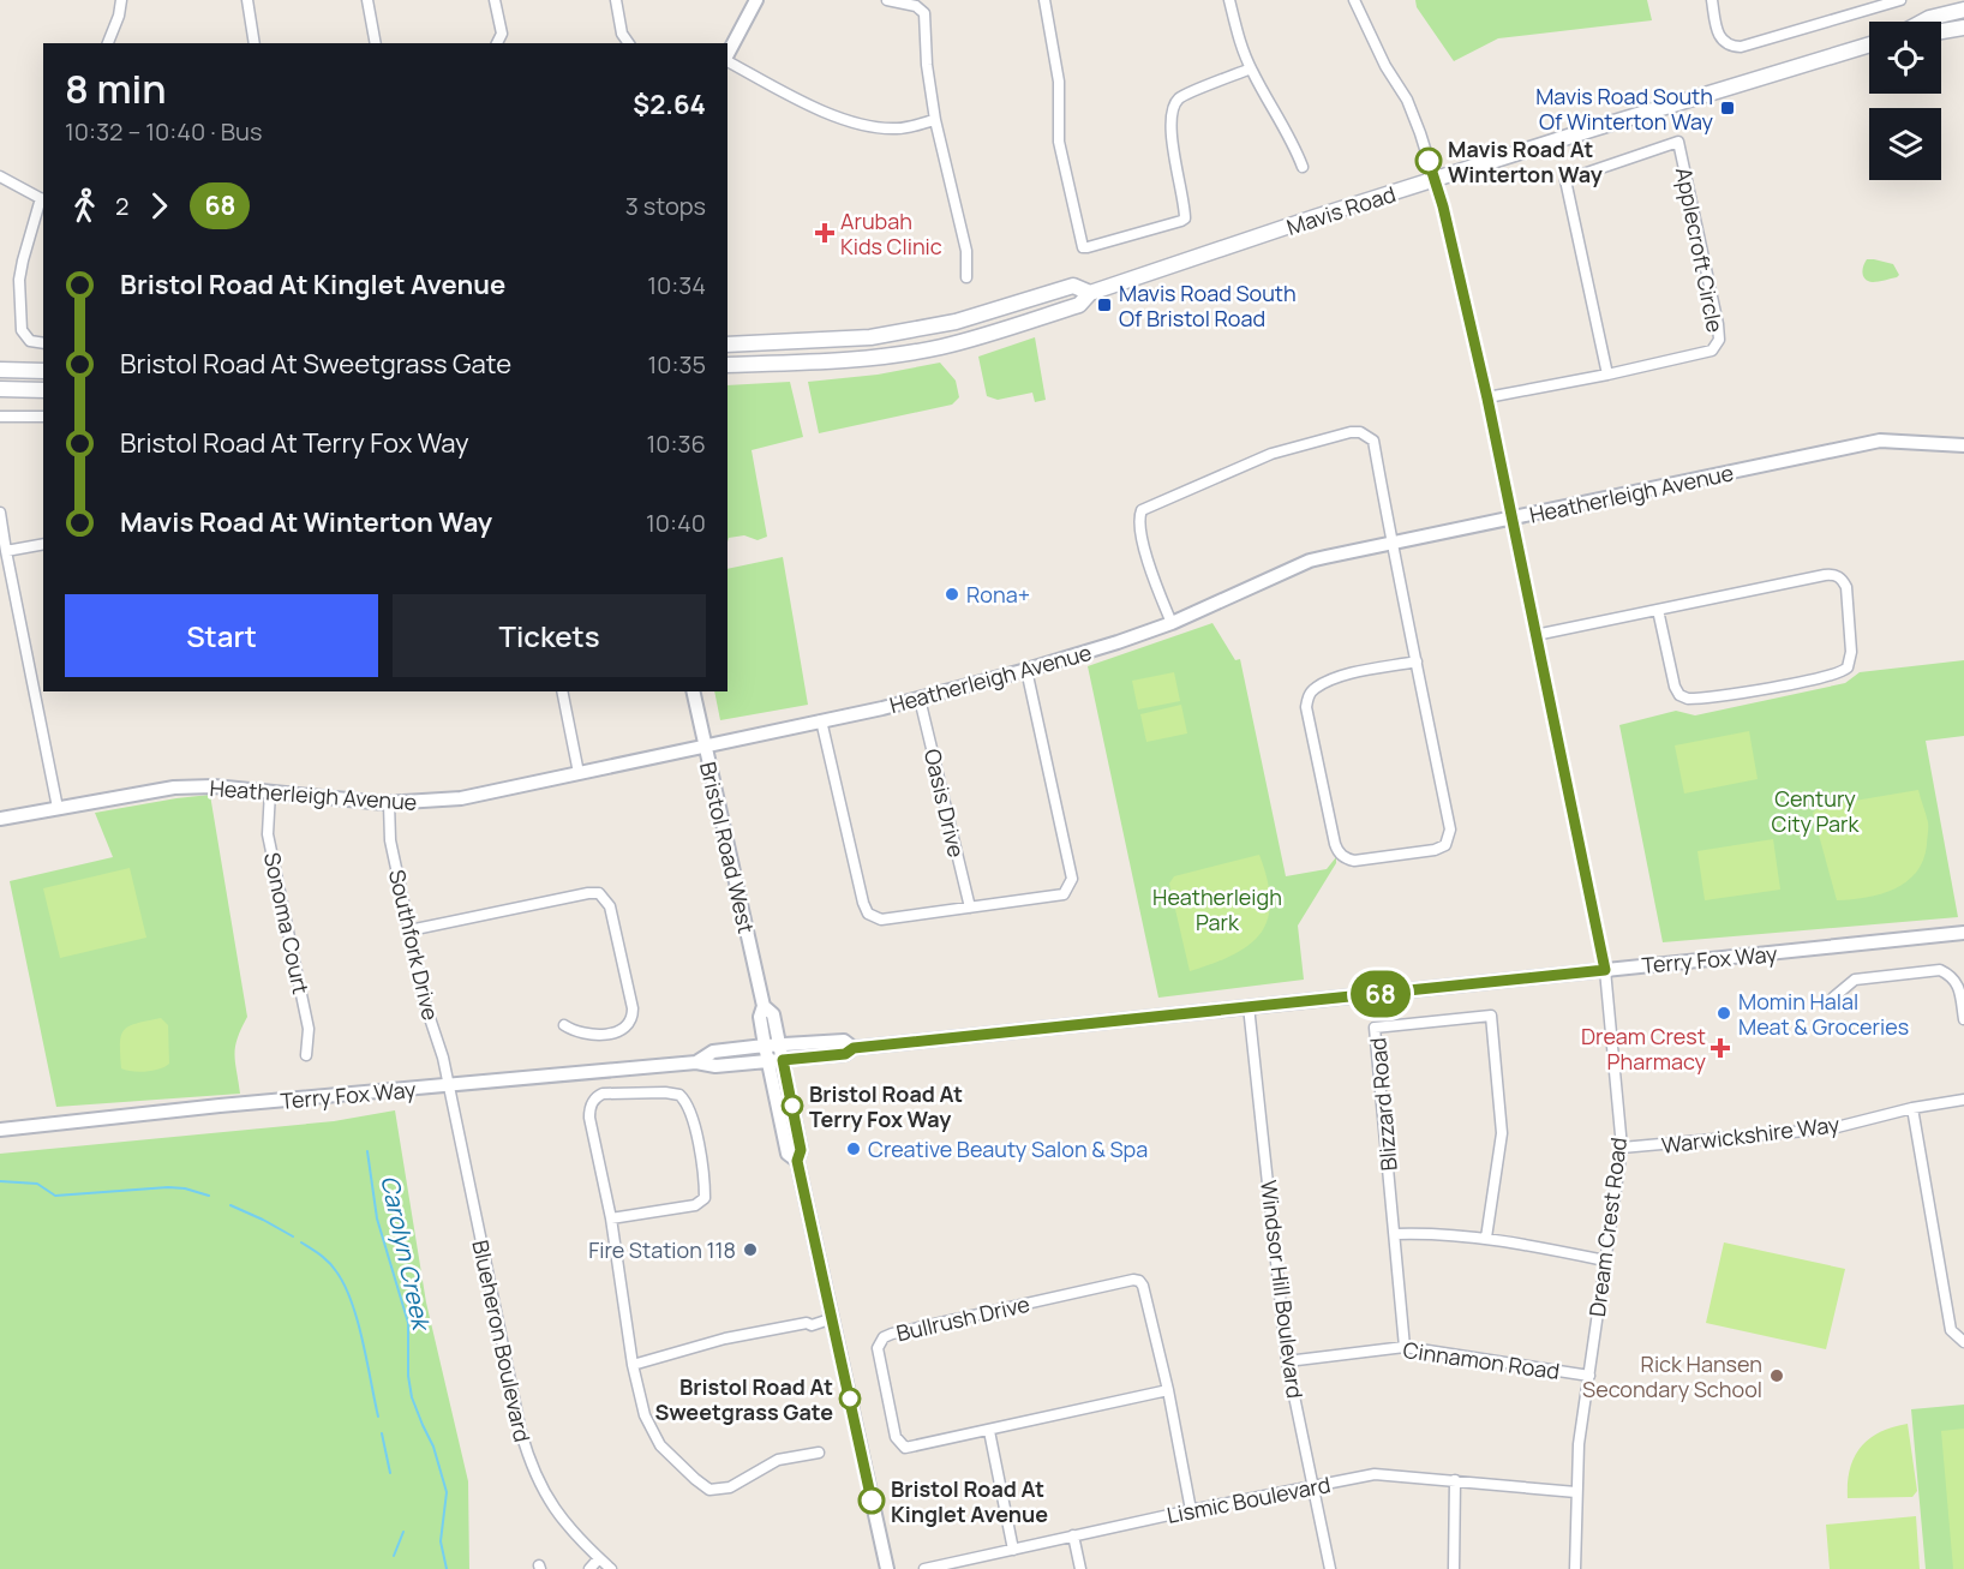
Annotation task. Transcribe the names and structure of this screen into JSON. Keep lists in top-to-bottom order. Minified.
{"streets":{"main road":["Mavis Road"],"street":["Applecroft Circle","Heatherleigh Avenue","Oasis Drive","Bristol Road West","Sonoma Court","Southfork Drive","Terry Fox Way","Blizzard Road","Warwickshire Way","Dream Crest Road","Windsor Hill Boulevard","Bullrush Drive","Blueheron Boulevard","Cinnamon Road","Lismic Boulevard"]},"crossings":[["Mavis Road","Dream Crest Road"],["Applecroft Circle","Dream Crest Road"],["Heatherleigh Avenue","Oasis Drive"],["Heatherleigh Avenue","Bristol Road West"],["Heatherleigh Avenue","Sonoma Court"],["Heatherleigh Avenue","Southfork Drive"],["Heatherleigh Avenue","Dream Crest Road"],["Bristol Road West","Terry Fox Way"],["Southfork Drive","Terry Fox Way"],["Southfork Drive","Blueheron Boulevard"],["Terry Fox Way","Dream Crest Road"],["Terry Fox Way","Windsor Hill Boulevard"],["Terry Fox Way","Blueheron Boulevard"],["Blizzard Road","Cinnamon Road"],["Warwickshire Way","Dream Crest Road"],["Dream Crest Road","Cinnamon Road"],["Dream Crest Road","Lismic Boulevard"],["Windsor Hill Boulevard","Cinnamon Road"],["Windsor Hill Boulevard","Lismic Boulevard"],["Bullrush Drive","Lismic Boulevard"]],"water":["Carolyn Creek"],"parks":["Century City Park","Heatherleigh Park"],"places":{"transit":["Mavis Road South Of Winterton Way","Mavis Road South Of Bristol Road"],"other":["Mavis Road At Winterton Way","Rona+","Momin Halal Meat & Groceries","Bristol Road At Terry Fox Way","Creative Beauty Salon & Spa","Fire Station 118","Rick Hansen Secondary School","Bristol Road At Sweetgrass Gate","Bristol Road At Kinglet Avenue"],"health":["Arubah Kids Clinic","Dream Crest Pharmacy"]},"lines":["bus line 68"],"page":{"on_map":"68","heading":["8 min","10:32 – 10:40 · Bus","$2.64"],"legs":["2","68","3 stops"],"list":[{"name":"Bristol Road At Kinglet Avenue","value":"10:34"},{"name":"Bristol Road At Sweetgrass Gate","value":"10:35"},{"name":"Bristol Road At Terry Fox Way","value":"10:36"},{"name":"Mavis Road At Winterton Way","value":"10:40"}],"buttons":["Start","Tickets"]}}
